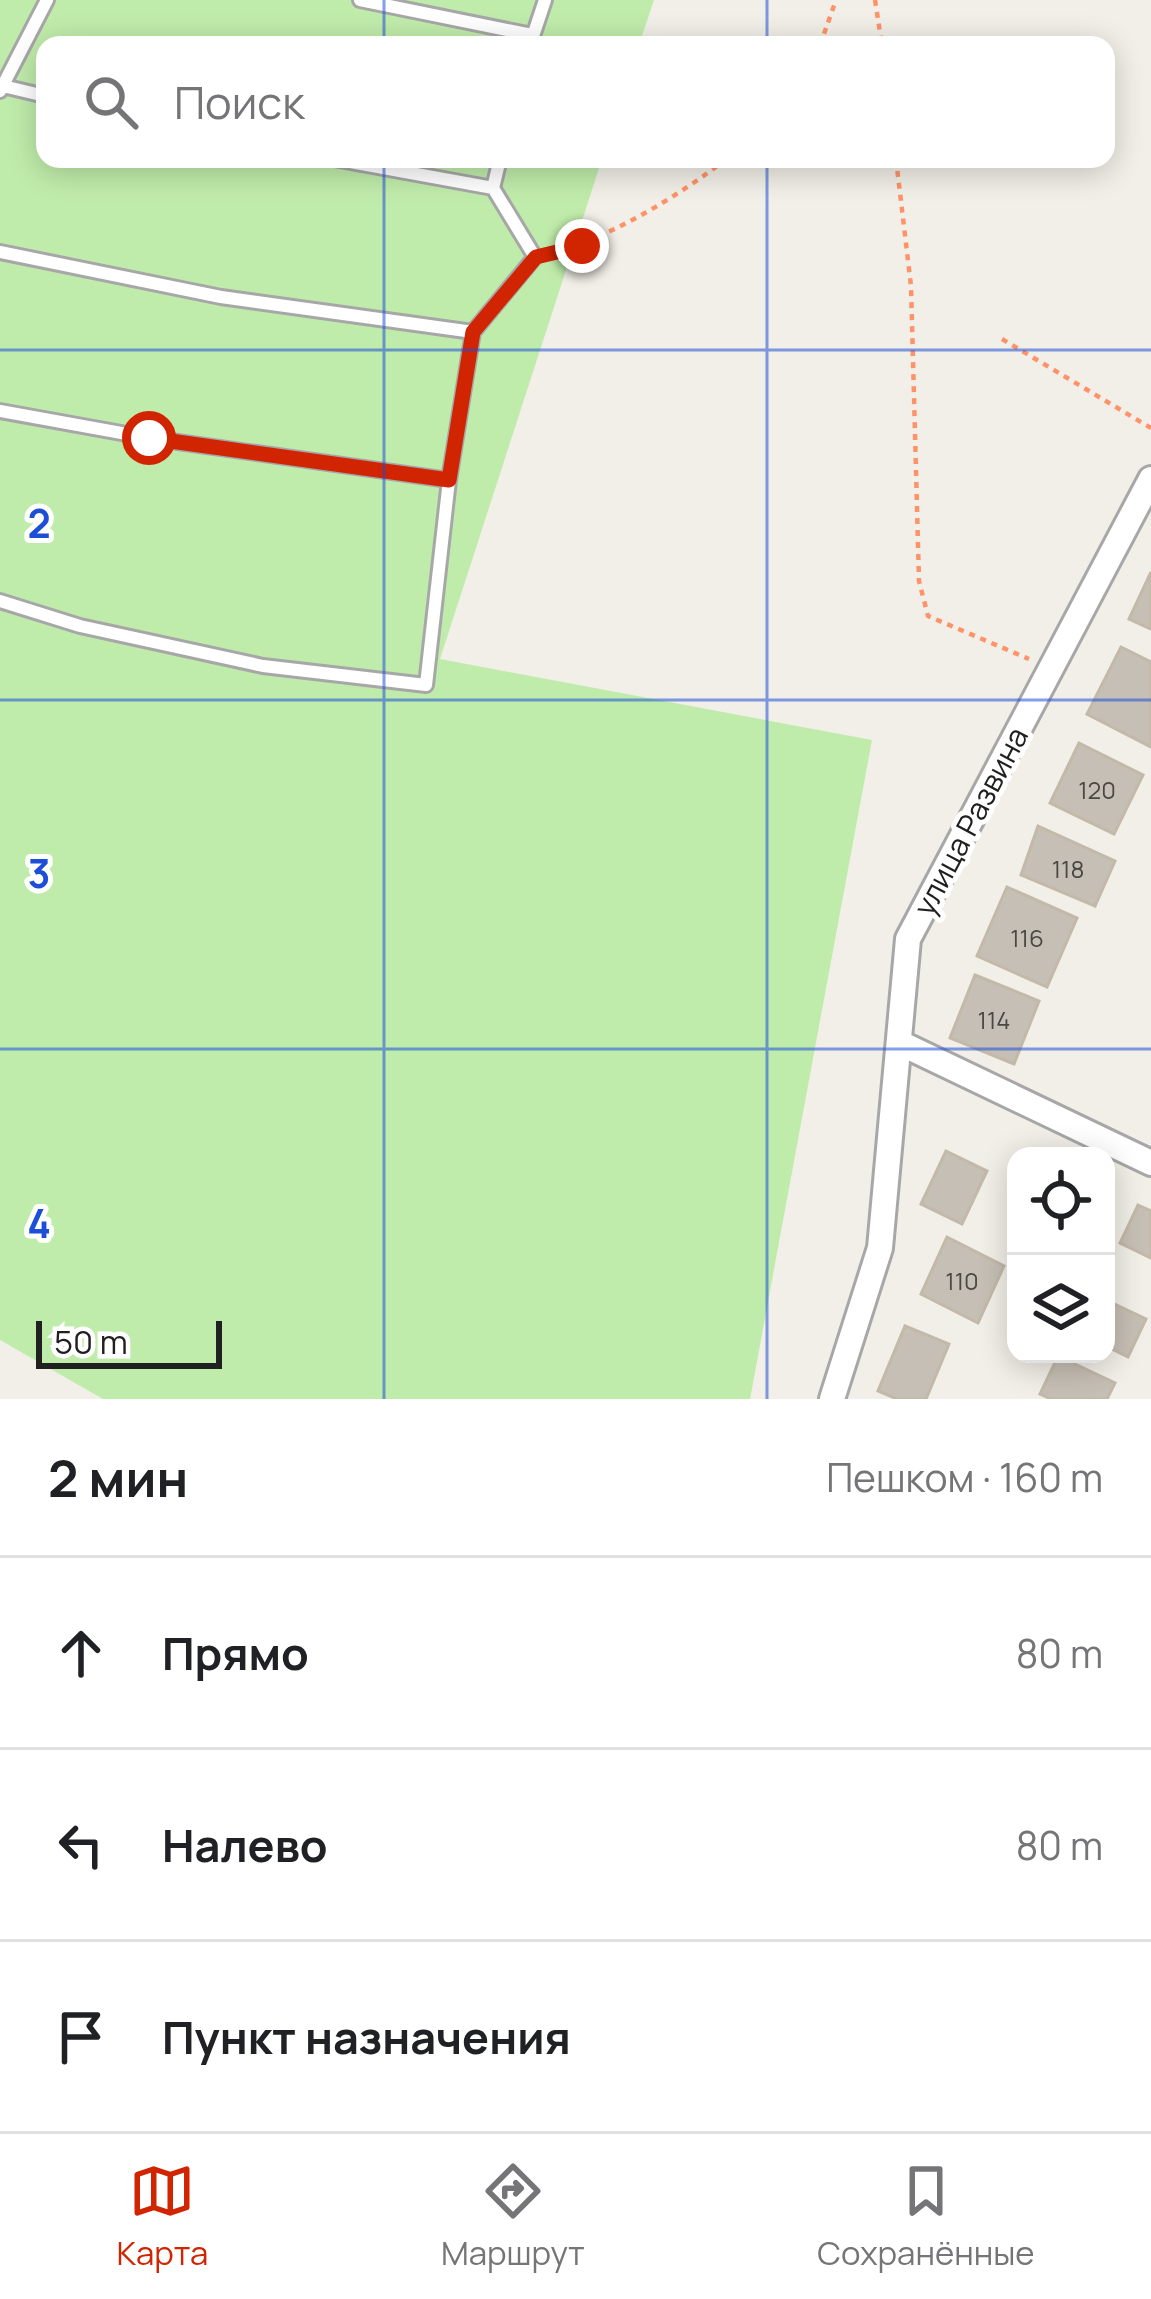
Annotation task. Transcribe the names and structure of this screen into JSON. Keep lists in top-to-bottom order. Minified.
{"streets":{"street":["улица Развина"]},"house_numbers":["120","118","116","114","110"],"scale_bar":"50 m","page":{"search":"Поиск","scale":"50 m","heading":["2 мин","Пешком · 160 m"],"list":[["Прямо","80 m"],["Налево","80 m"],"Пункт назначения"],"nav":["Карта","Маршрут","Сохранённые"]},"grid":{"rows":["2","3","4"]}}
